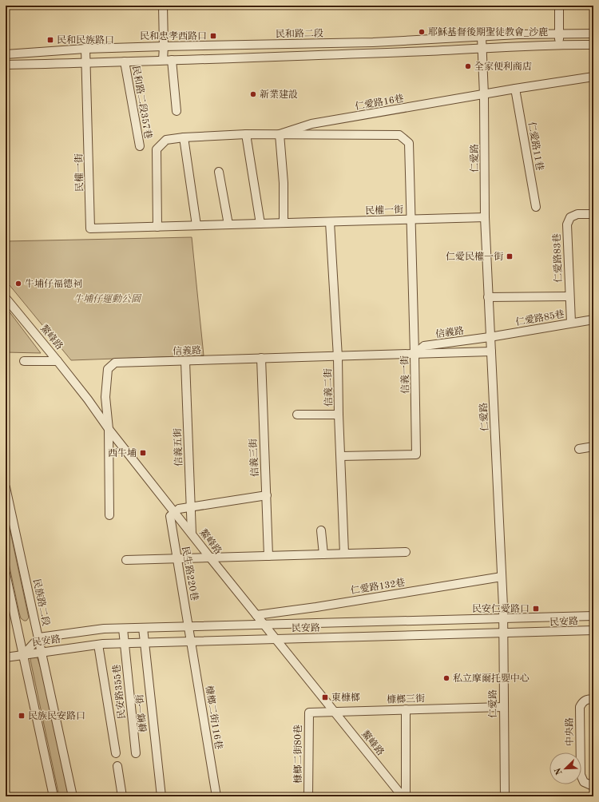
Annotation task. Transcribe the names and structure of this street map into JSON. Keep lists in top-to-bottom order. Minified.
{"streets":{"street":["民和路二段","民和路二段357巷","仁愛路16巷","仁愛路11巷","仁愛路","民權一街","仁愛路83巷","仁愛路85巷","信義路","鰲峰路","信義一街","信義二街","信義五街","信義三街","民生路220巷","仁愛路132巷","民族路二段","民安路","民安路355巷","槺榔三街","槺榔一街","槺榔二街116巷","中央路","槺榔二街80巷"]},"crossings":[["民和路二段","仁愛路"],["民和路二段","民權一街"],["仁愛路16巷","仁愛路"],["仁愛路16巷","信義一街"],["仁愛路","民權一街"],["仁愛路","仁愛路85巷"],["仁愛路","信義路"],["仁愛路","仁愛路132巷"],["仁愛路","民安路"],["仁愛路","槺榔三街"],["民權一街","信義一街"],["民權一街","信義二街"],["仁愛路83巷","仁愛路85巷"],["仁愛路85巷","信義路"],["信義路","鰲峰路"],["信義路","信義一街"],["信義路","信義二街"],["信義路","信義五街"],["信義路","信義三街"],["鰲峰路","信義五街"],["鰲峰路","民生路220巷"],["鰲峰路","仁愛路132巷"],["鰲峰路","民安路"],["鰲峰路","槺榔三街"],["信義一街","信義二街"],["民生路220巷","民安路"],["民生路220巷","槺榔二街116巷"],["民族路二段","民安路"],["民安路","民安路355巷"],["民安路","槺榔一街"],["民安路","槺榔二街116巷"],["槺榔三街","槺榔二街80巷"]],"parks":["牛埔仔運動公園"],"places":{"other":["耶穌基督後期聖徒教會_沙鹿","全家便利商店","新業建設","牛埔仔福德祠","私立摩爾托嬰中心"],"transit":["民和忠孝西路口","民和民族路口","仁愛民權一街","西牛埔","民安仁愛路口","東槺榔","民族民安路口"]},"north":"bottom left"}
